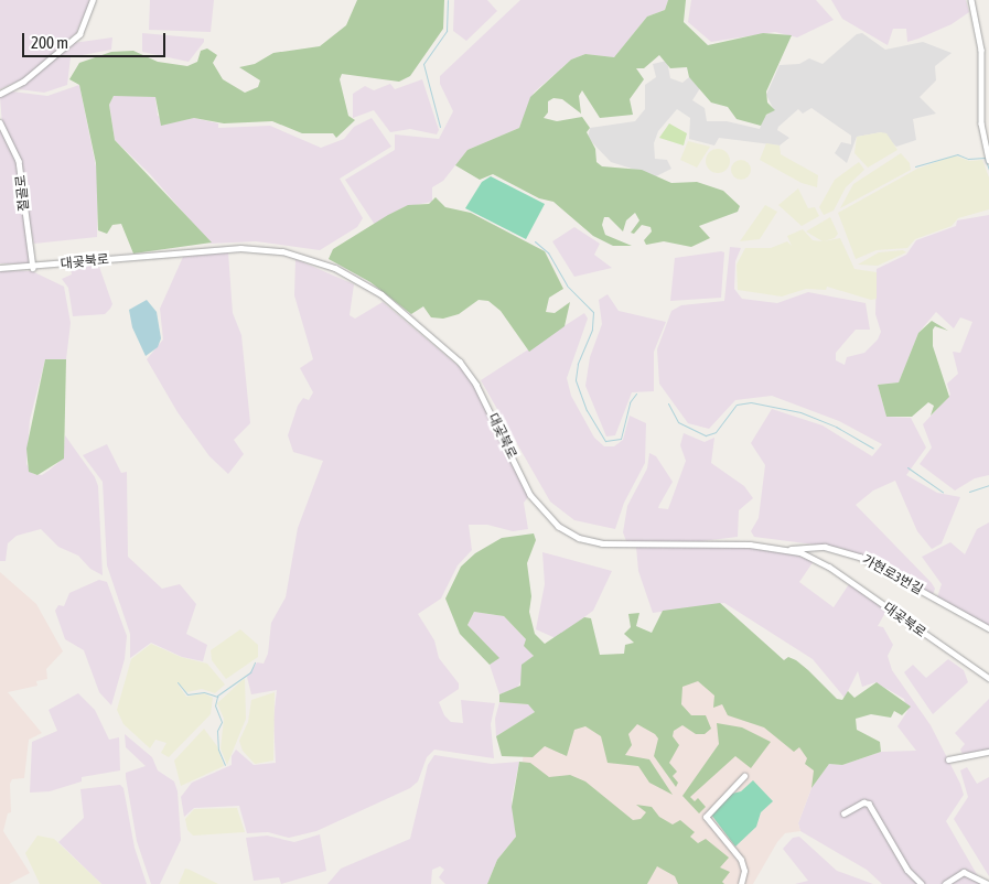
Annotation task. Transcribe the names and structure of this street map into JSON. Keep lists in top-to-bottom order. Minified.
{"streets":{"street":["절골로","대곶북로","가현로3번길"]},"crossings":[["절골로","대곶북로"],["대곶북로","가현로3번길"]],"scale_bar":"200 m"}
